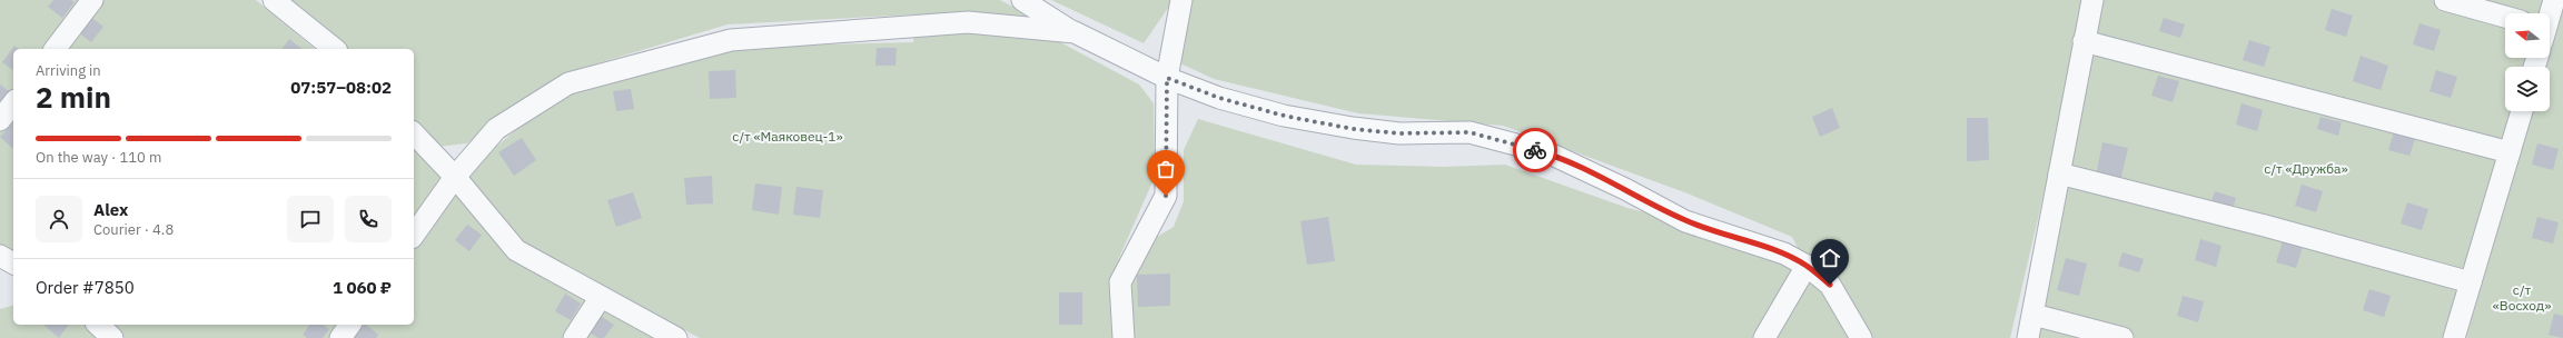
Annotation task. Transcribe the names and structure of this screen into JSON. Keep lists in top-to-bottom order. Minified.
{"parks":["с/т «Маяковец-1»","с/т «Дружба»","с/т «Восход»"],"north":"left","page":{"heading":["2 min","Arriving in","07:57–08:02"],"panel":["Alex","Courier · 4.8","Order #7850","1 060 ₽"],"bar":"On the way · 110 m"}}
